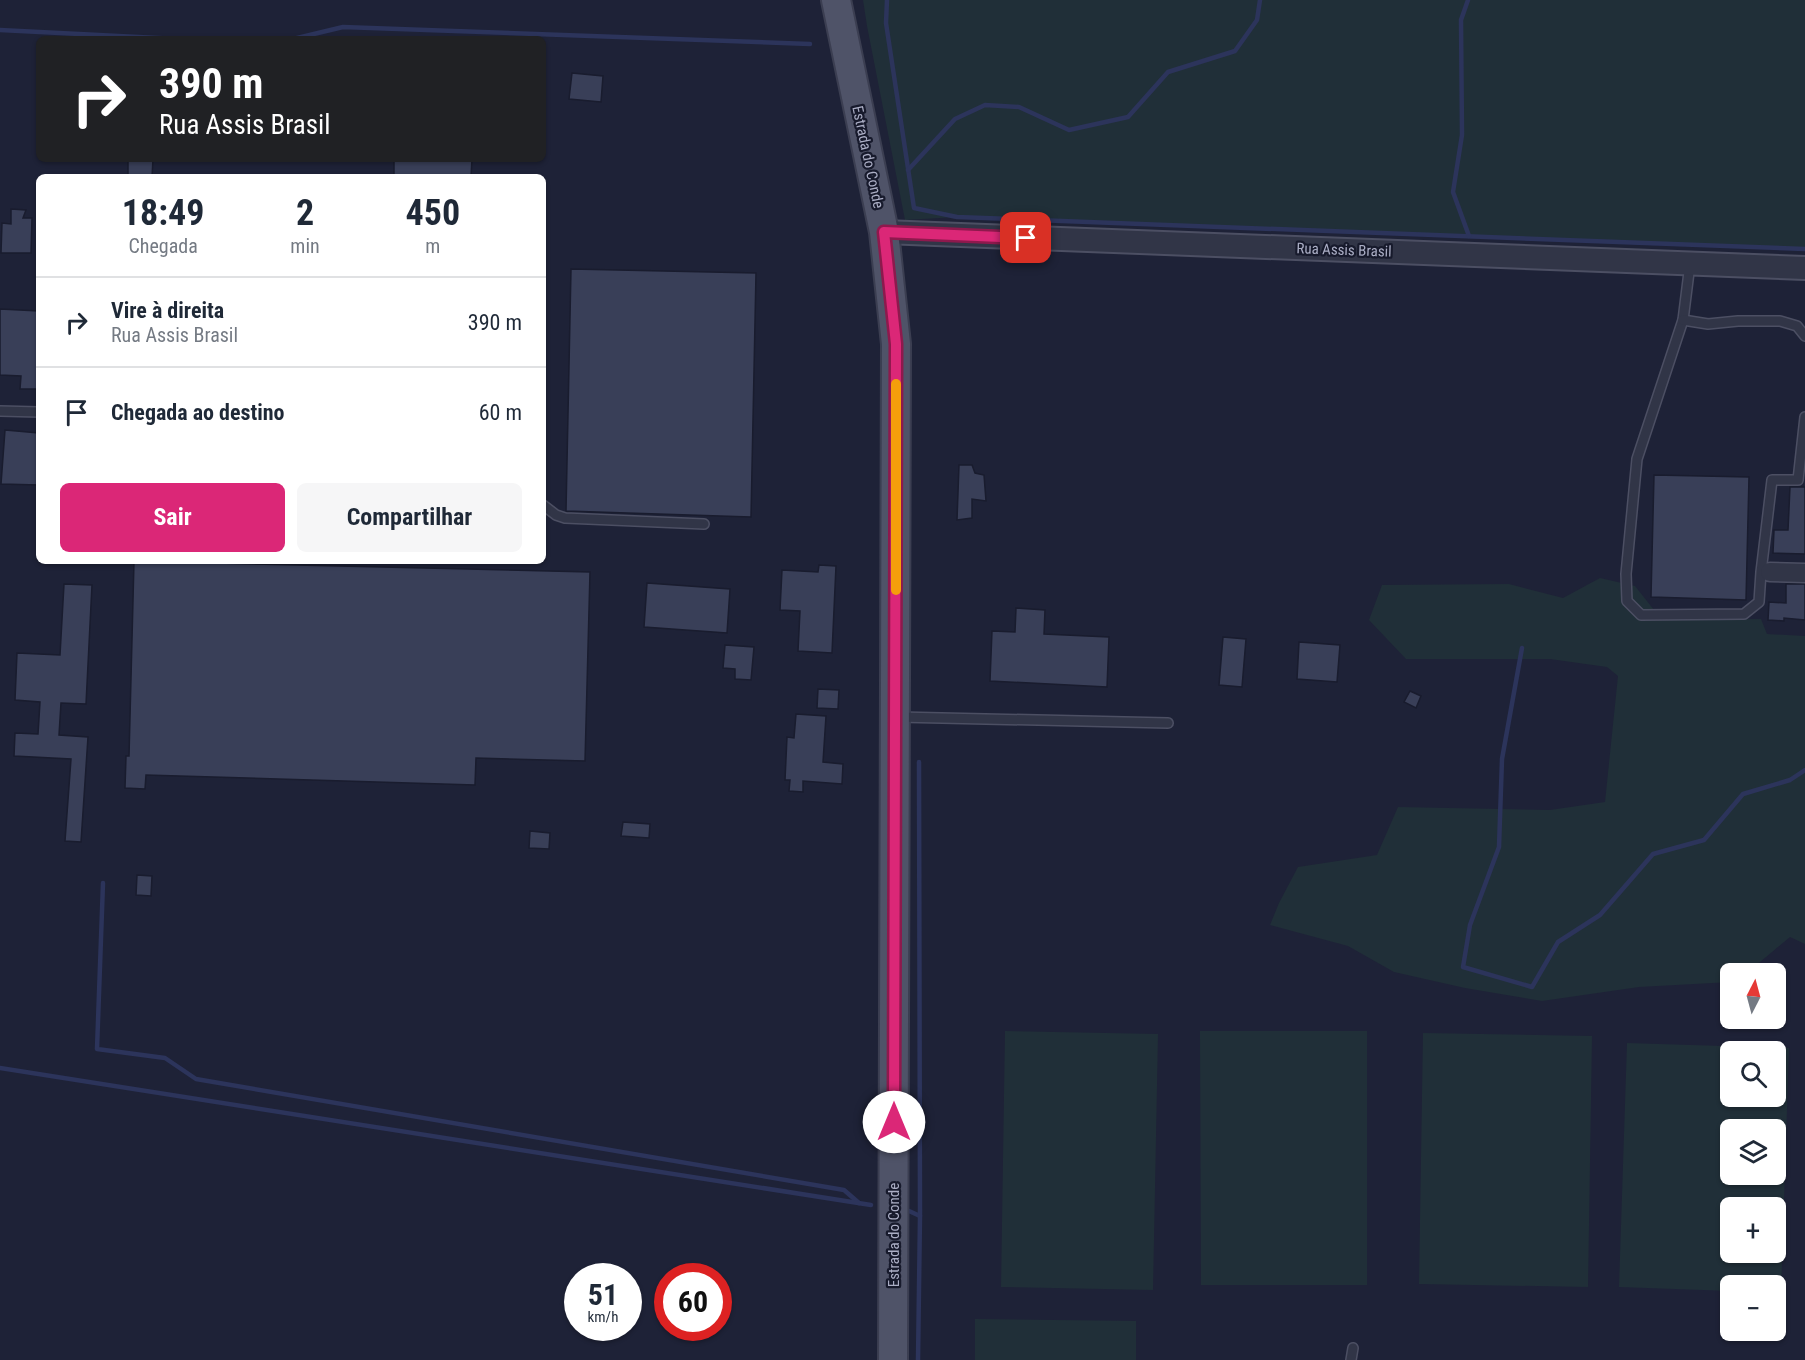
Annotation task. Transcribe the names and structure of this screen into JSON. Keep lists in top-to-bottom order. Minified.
{"streets":{"main road":["Estrada do Conde"],"street":["Rua Assis Brasil"]},"crossings":[["Estrada do Conde","Rua Assis Brasil"]],"north":"top","page":{"turn":["390 m","Rua Assis Brasil"],"eta":["18:49","Chegada","2","min","450","m"],"list":[{"name":"Vire à direita","note":"Rua Assis Brasil","value":"390 m"},{"name":"Chegada ao destino","value":"60 m"}],"buttons":["Sair","Compartilhar"],"map_buttons":["+","−"],"speed":"51 km/h","limit":"60"}}
